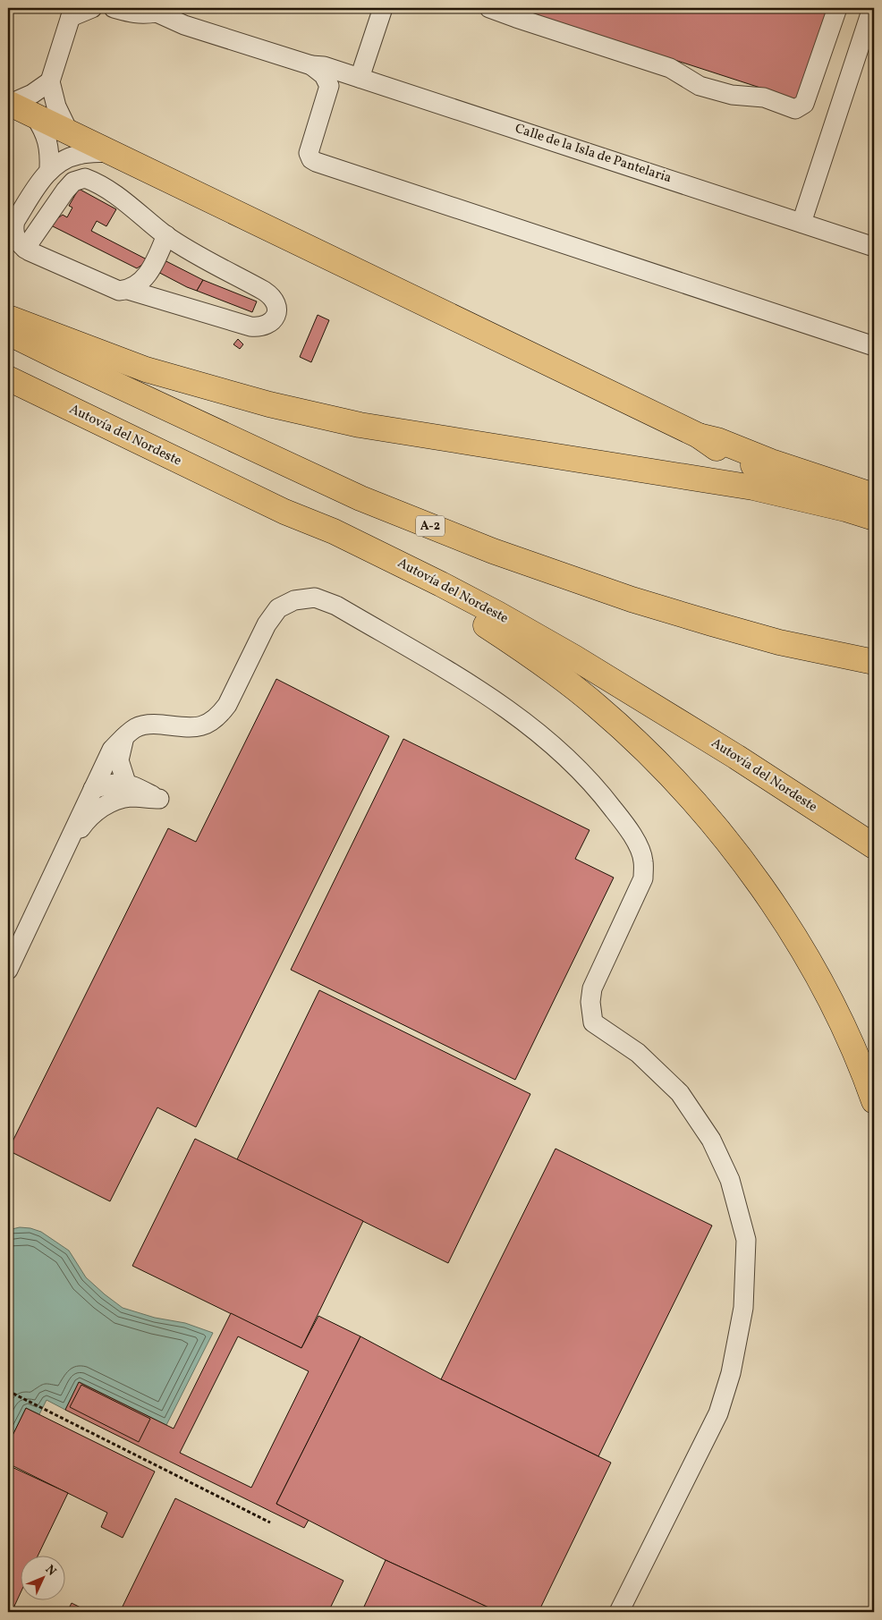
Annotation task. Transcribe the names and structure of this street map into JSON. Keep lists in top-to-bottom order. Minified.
{"streets":{"main road":["Autovía del Nordeste","A-2"],"lane":["Calle de la Isla de Pantelaria"]},"north":"top right"}
